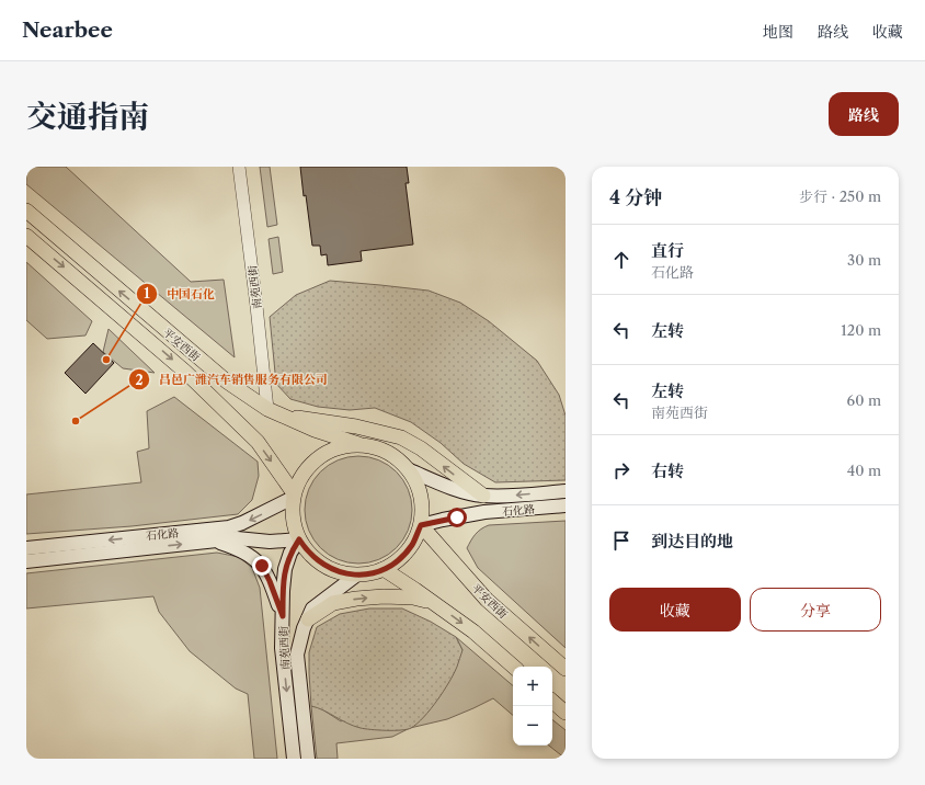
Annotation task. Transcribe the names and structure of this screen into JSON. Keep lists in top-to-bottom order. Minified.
{"streets":{"main road":["南苑西街","平安西街","石化路"]},"crossings":[["南苑西街","平安西街"],["南苑西街","石化路"],["平安西街","石化路"]],"places":["中国石化","昌邑广潍汽车销售服务有限公司"],"page":{"header":"Nearbee","nav":["地图","路线","收藏"],"title":"交通指南","buttons":["路线",["收藏","分享"]],"heading":["4 分钟","步行 · 250 m"],"list":[["直行","石化路","30 m"],["左转","120 m"],["左转","南苑西街","60 m"],["右转","40 m"],"到达目的地"],"map_buttons":["+","−"]}}
